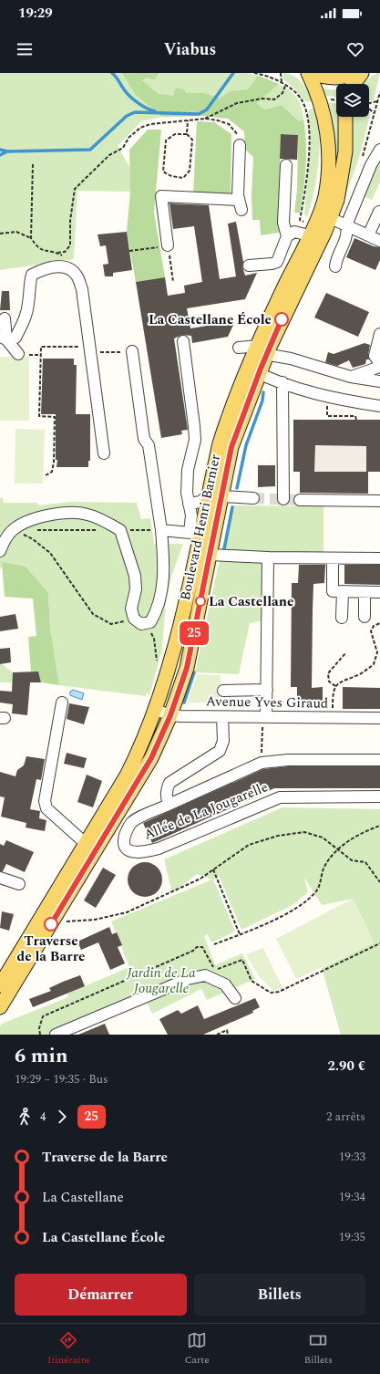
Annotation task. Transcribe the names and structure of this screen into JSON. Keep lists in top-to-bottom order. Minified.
{"streets":{"main road":["Boulevard Henri Barnier"],"street":["Avenue Yves Giraud","Allée de La Jougarelle"]},"crossings":[["Boulevard Henri Barnier","Avenue Yves Giraud"]],"parks":["Jardin de La Jougarelle"],"places":["La Castellane École","La Castellane","Traverse de la Barre"],"lines":["bus line 25"],"page":{"status":"19:29","header":"Viabus","on_map":"25","heading":["6 min","19:29 – 19:35 · Bus","2.90 €"],"legs":["4","25","2 arrêts"],"list":[{"name":"Traverse de la Barre","value":"19:33"},{"name":"La Castellane","value":"19:34"},{"name":"La Castellane École","value":"19:35"}],"buttons":["Démarrer","Billets"],"tabs":["Itinéraire","Carte","Billets"]}}
